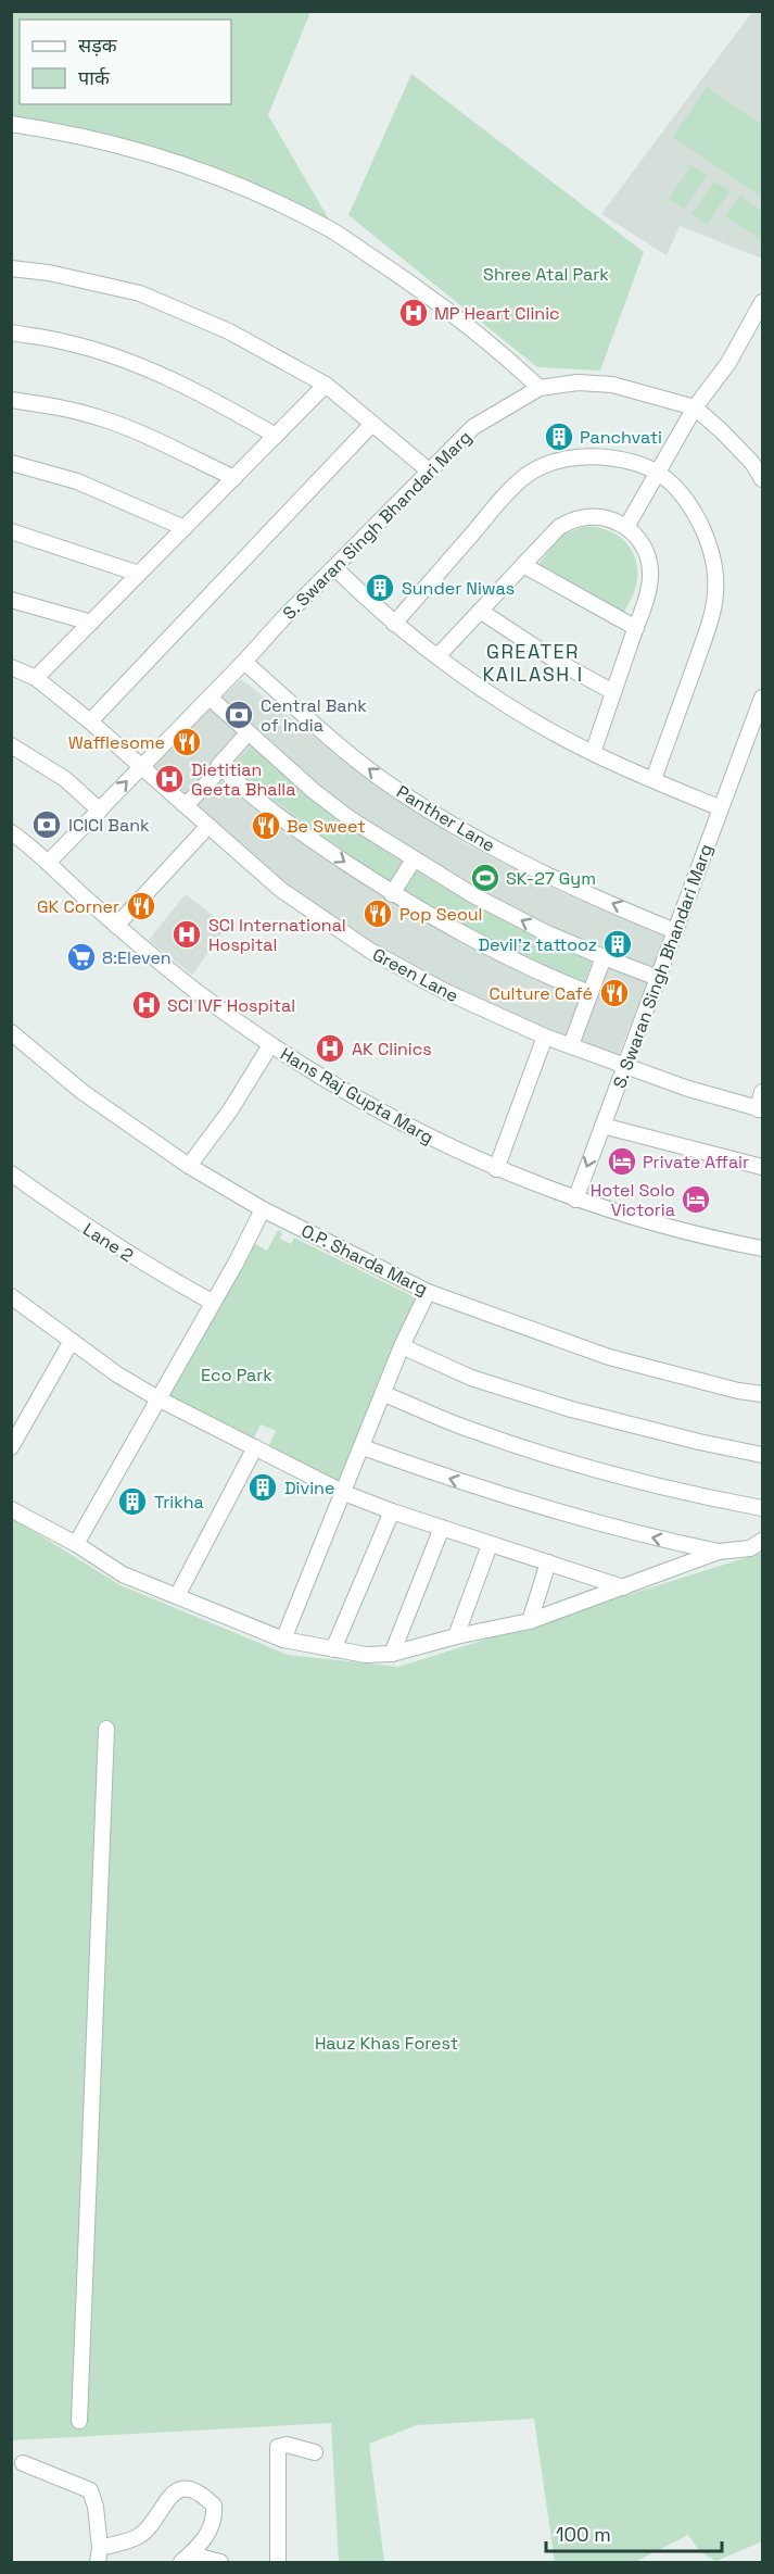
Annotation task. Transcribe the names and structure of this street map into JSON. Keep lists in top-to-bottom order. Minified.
{"streets":{"street":["S. Swaran Singh Bhandari Marg","Panther Lane","Green Lane","Hans Raj Gupta Marg","Lane 2","O.P. Sharda Marg"]},"crossings":[["S. Swaran Singh Bhandari Marg","Panther Lane"],["S. Swaran Singh Bhandari Marg","Green Lane"],["S. Swaran Singh Bhandari Marg","Hans Raj Gupta Marg"]],"districts":["GREATER KAILASH I"],"parks":["Shree Atal Park","Eco Park","Hauz Khas Forest"],"places":{"hospital":["MP Heart Clinic","Dietitian Geeta Bhalla","SCI International Hospital","SCI IVF Hospital","AK Clinics"],"building":["Panchvati","Sunder Niwas","Devil'z tattooz","Divine","Trikha"],"bank":["Central Bank of India","ICICI Bank"],"restaurant":["Wafflesome","Be Sweet","GK Corner","Pop Seoul","Culture Café"],"sports":["SK-27 Gym"],"supermarket":["8:Eleven"],"hotel":["Private Affair","Hotel Solo Victoria"]},"legend":["सड़क","पार्क"],"scale_bar":"100 m"}
